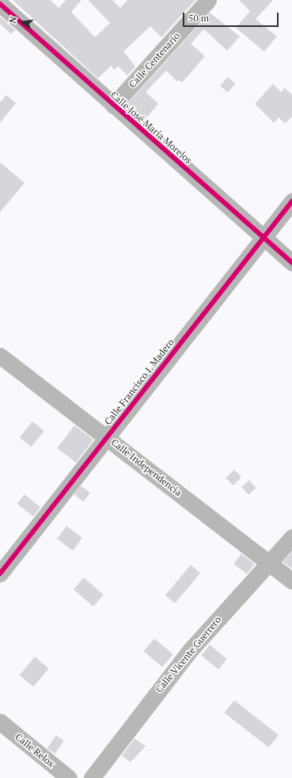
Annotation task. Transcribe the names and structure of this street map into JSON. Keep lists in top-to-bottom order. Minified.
{"streets":{"street":["Calle Centenario","Calle José María Morelos","Calle Francisco I. Madero","Calle Independencia","Calle Vicente Guerrero","Calle Relox"]},"crossings":[["Calle Centenario","Calle José María Morelos"],["Calle José María Morelos","Calle Francisco I. Madero"],["Calle Francisco I. Madero","Calle Independencia"],["Calle Independencia","Calle Vicente Guerrero"]],"scale_bar":"50 m","north":"left"}
